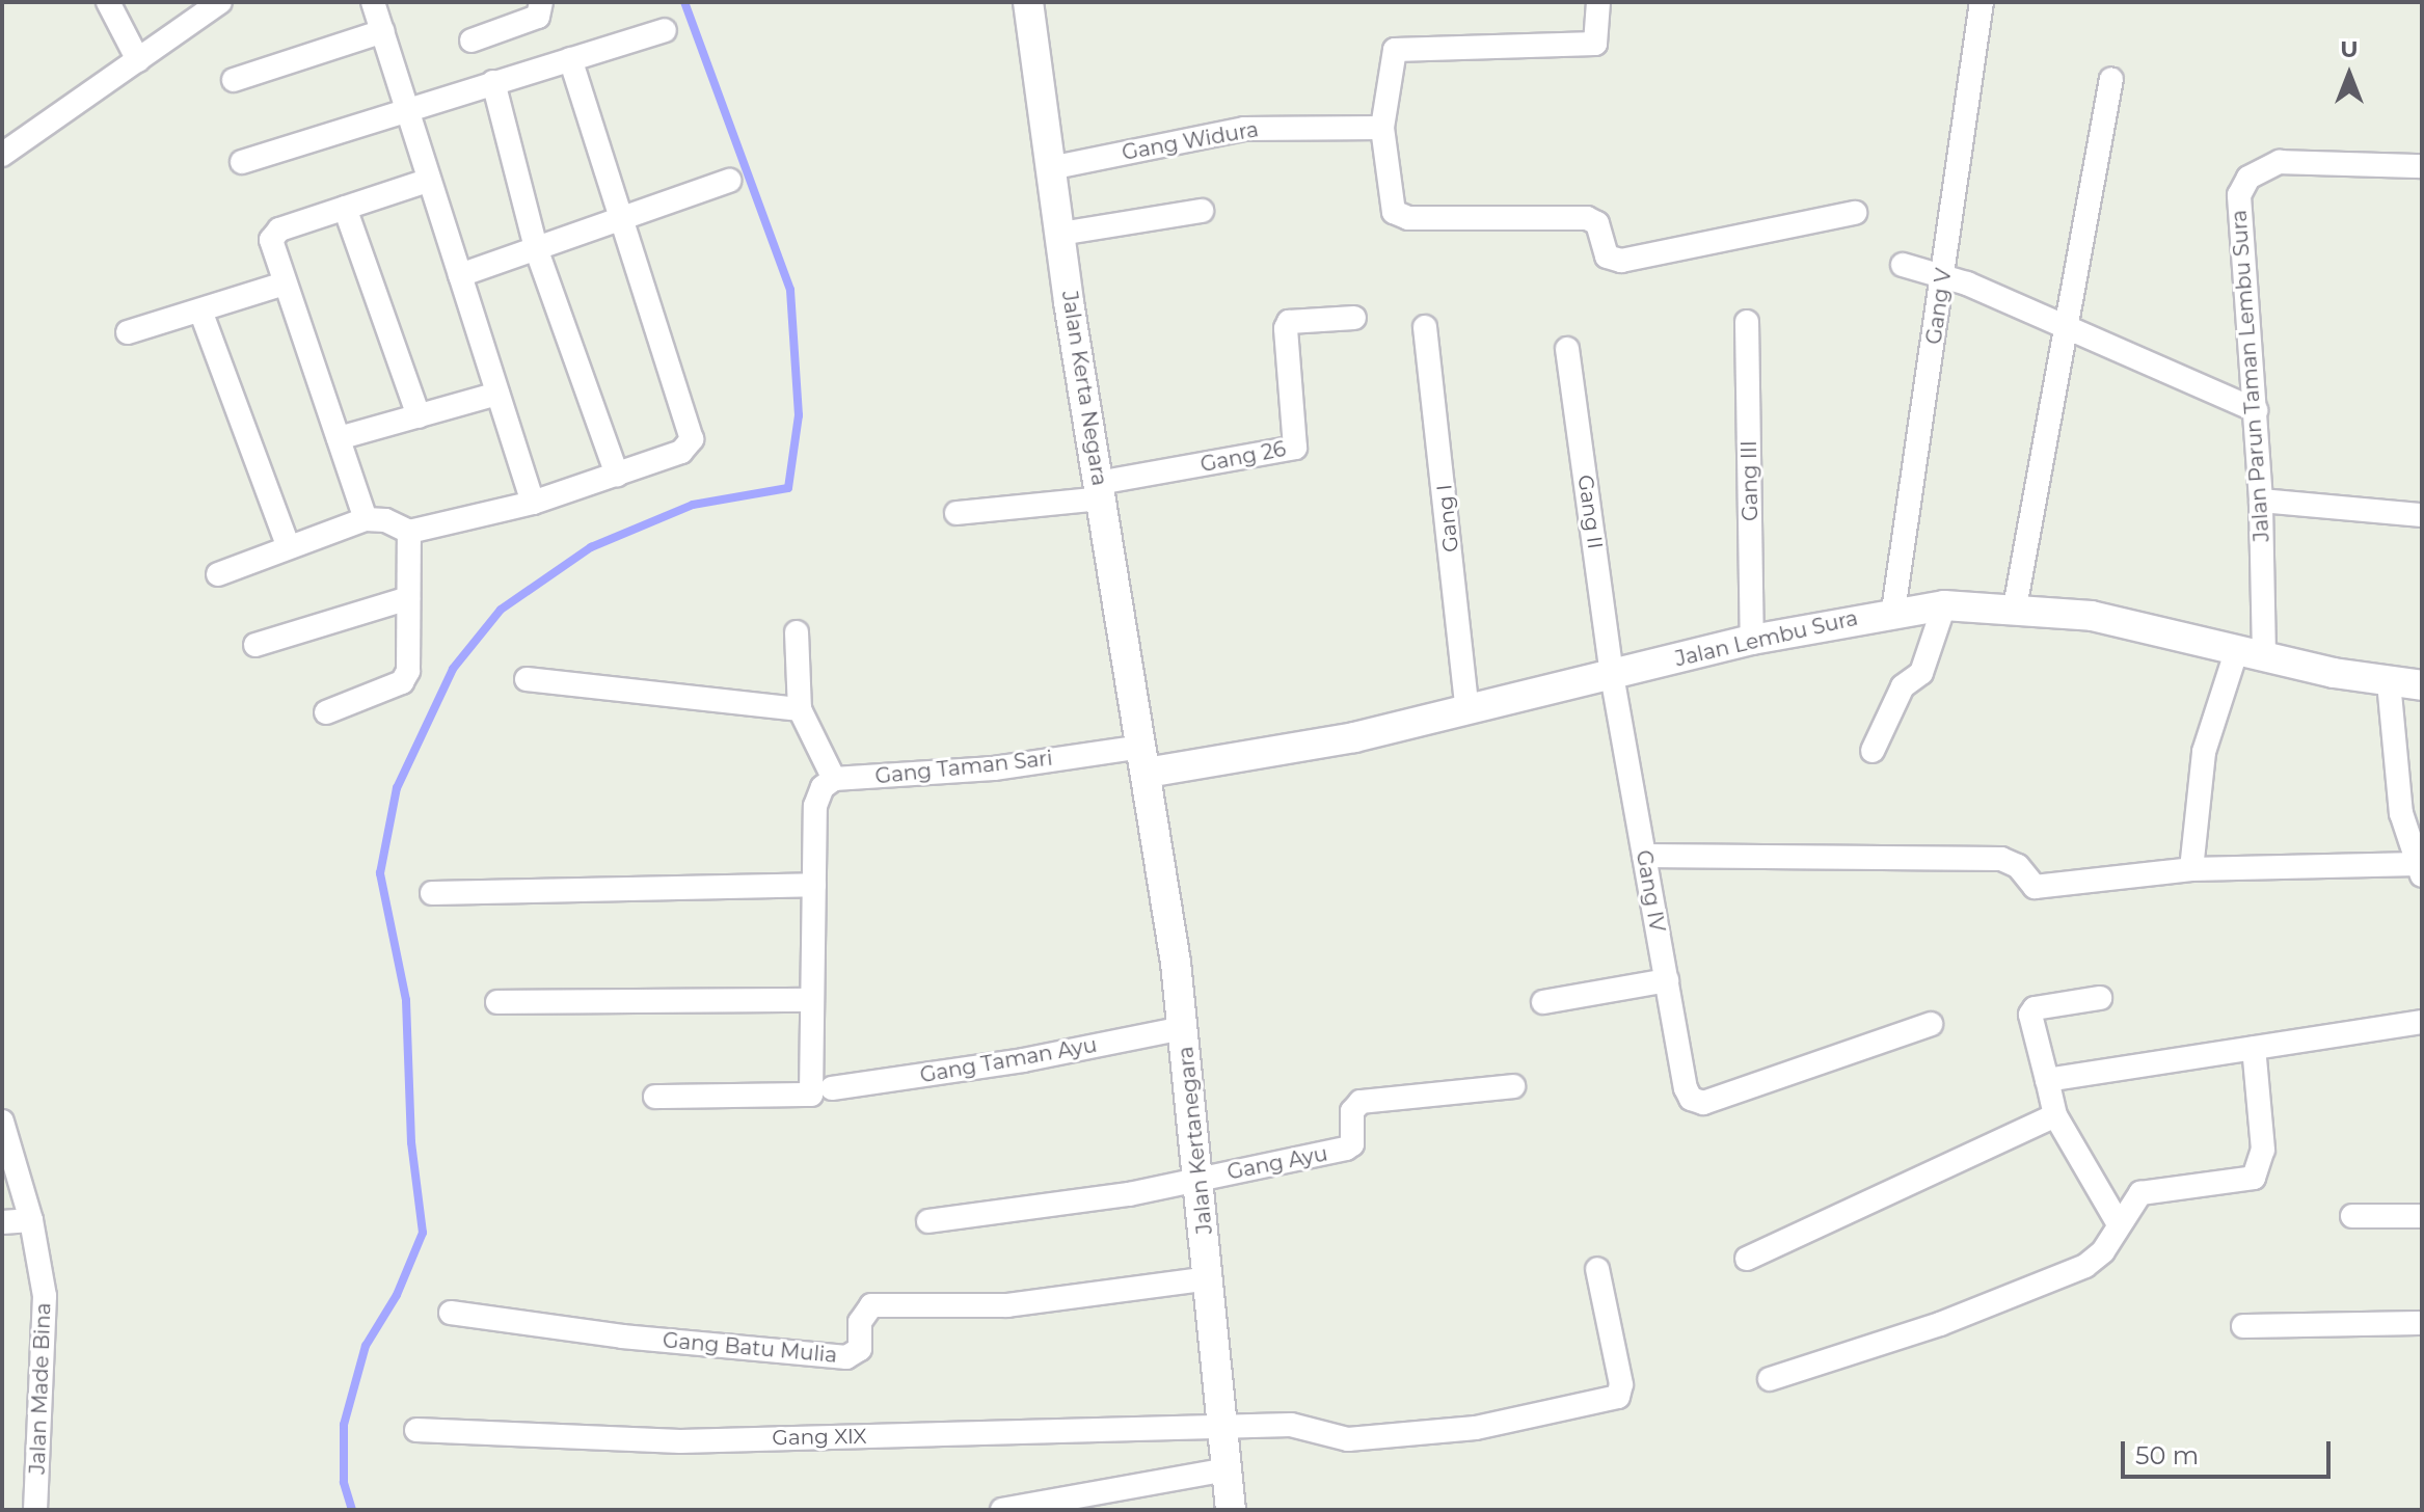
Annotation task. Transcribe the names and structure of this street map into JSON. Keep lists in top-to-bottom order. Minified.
{"streets":{"street":["Gang Widura","Gang V","Jalan Parun Taman Lembu Sura","Jalan Kerta Negara","Gang 26","Gang III","Gang II","Gang I","Jalan Lembu Sura","Gang Taman Sari","Gang IV","Gang Taman Ayu","Jalan Kertanegara","Gang Ayu","Gang Batu Mulia","Jalan Made Bina","Gang XIX"]},"crossings":[["Gang Widura","Jalan Kerta Negara"],["Gang V","Jalan Lembu Sura"],["Jalan Parun Taman Lembu Sura","Jalan Lembu Sura"],["Jalan Kerta Negara","Gang 26"],["Jalan Kerta Negara","Jalan Lembu Sura"],["Jalan Kerta Negara","Gang Taman Sari"],["Jalan Kerta Negara","Jalan Kertanegara"],["Gang III","Jalan Lembu Sura"],["Gang II","Jalan Lembu Sura"],["Gang II","Gang IV"],["Gang I","Jalan Lembu Sura"],["Jalan Lembu Sura","Gang Taman Sari"],["Jalan Lembu Sura","Gang IV"],["Jalan Lembu Sura","Jalan Kertanegara"],["Gang Taman Sari","Jalan Kertanegara"],["Gang Taman Ayu","Jalan Kertanegara"],["Jalan Kertanegara","Gang Ayu"],["Jalan Kertanegara","Gang Batu Mulia"],["Jalan Kertanegara","Gang XIX"]],"scale_bar":"50 m","north":"top"}
